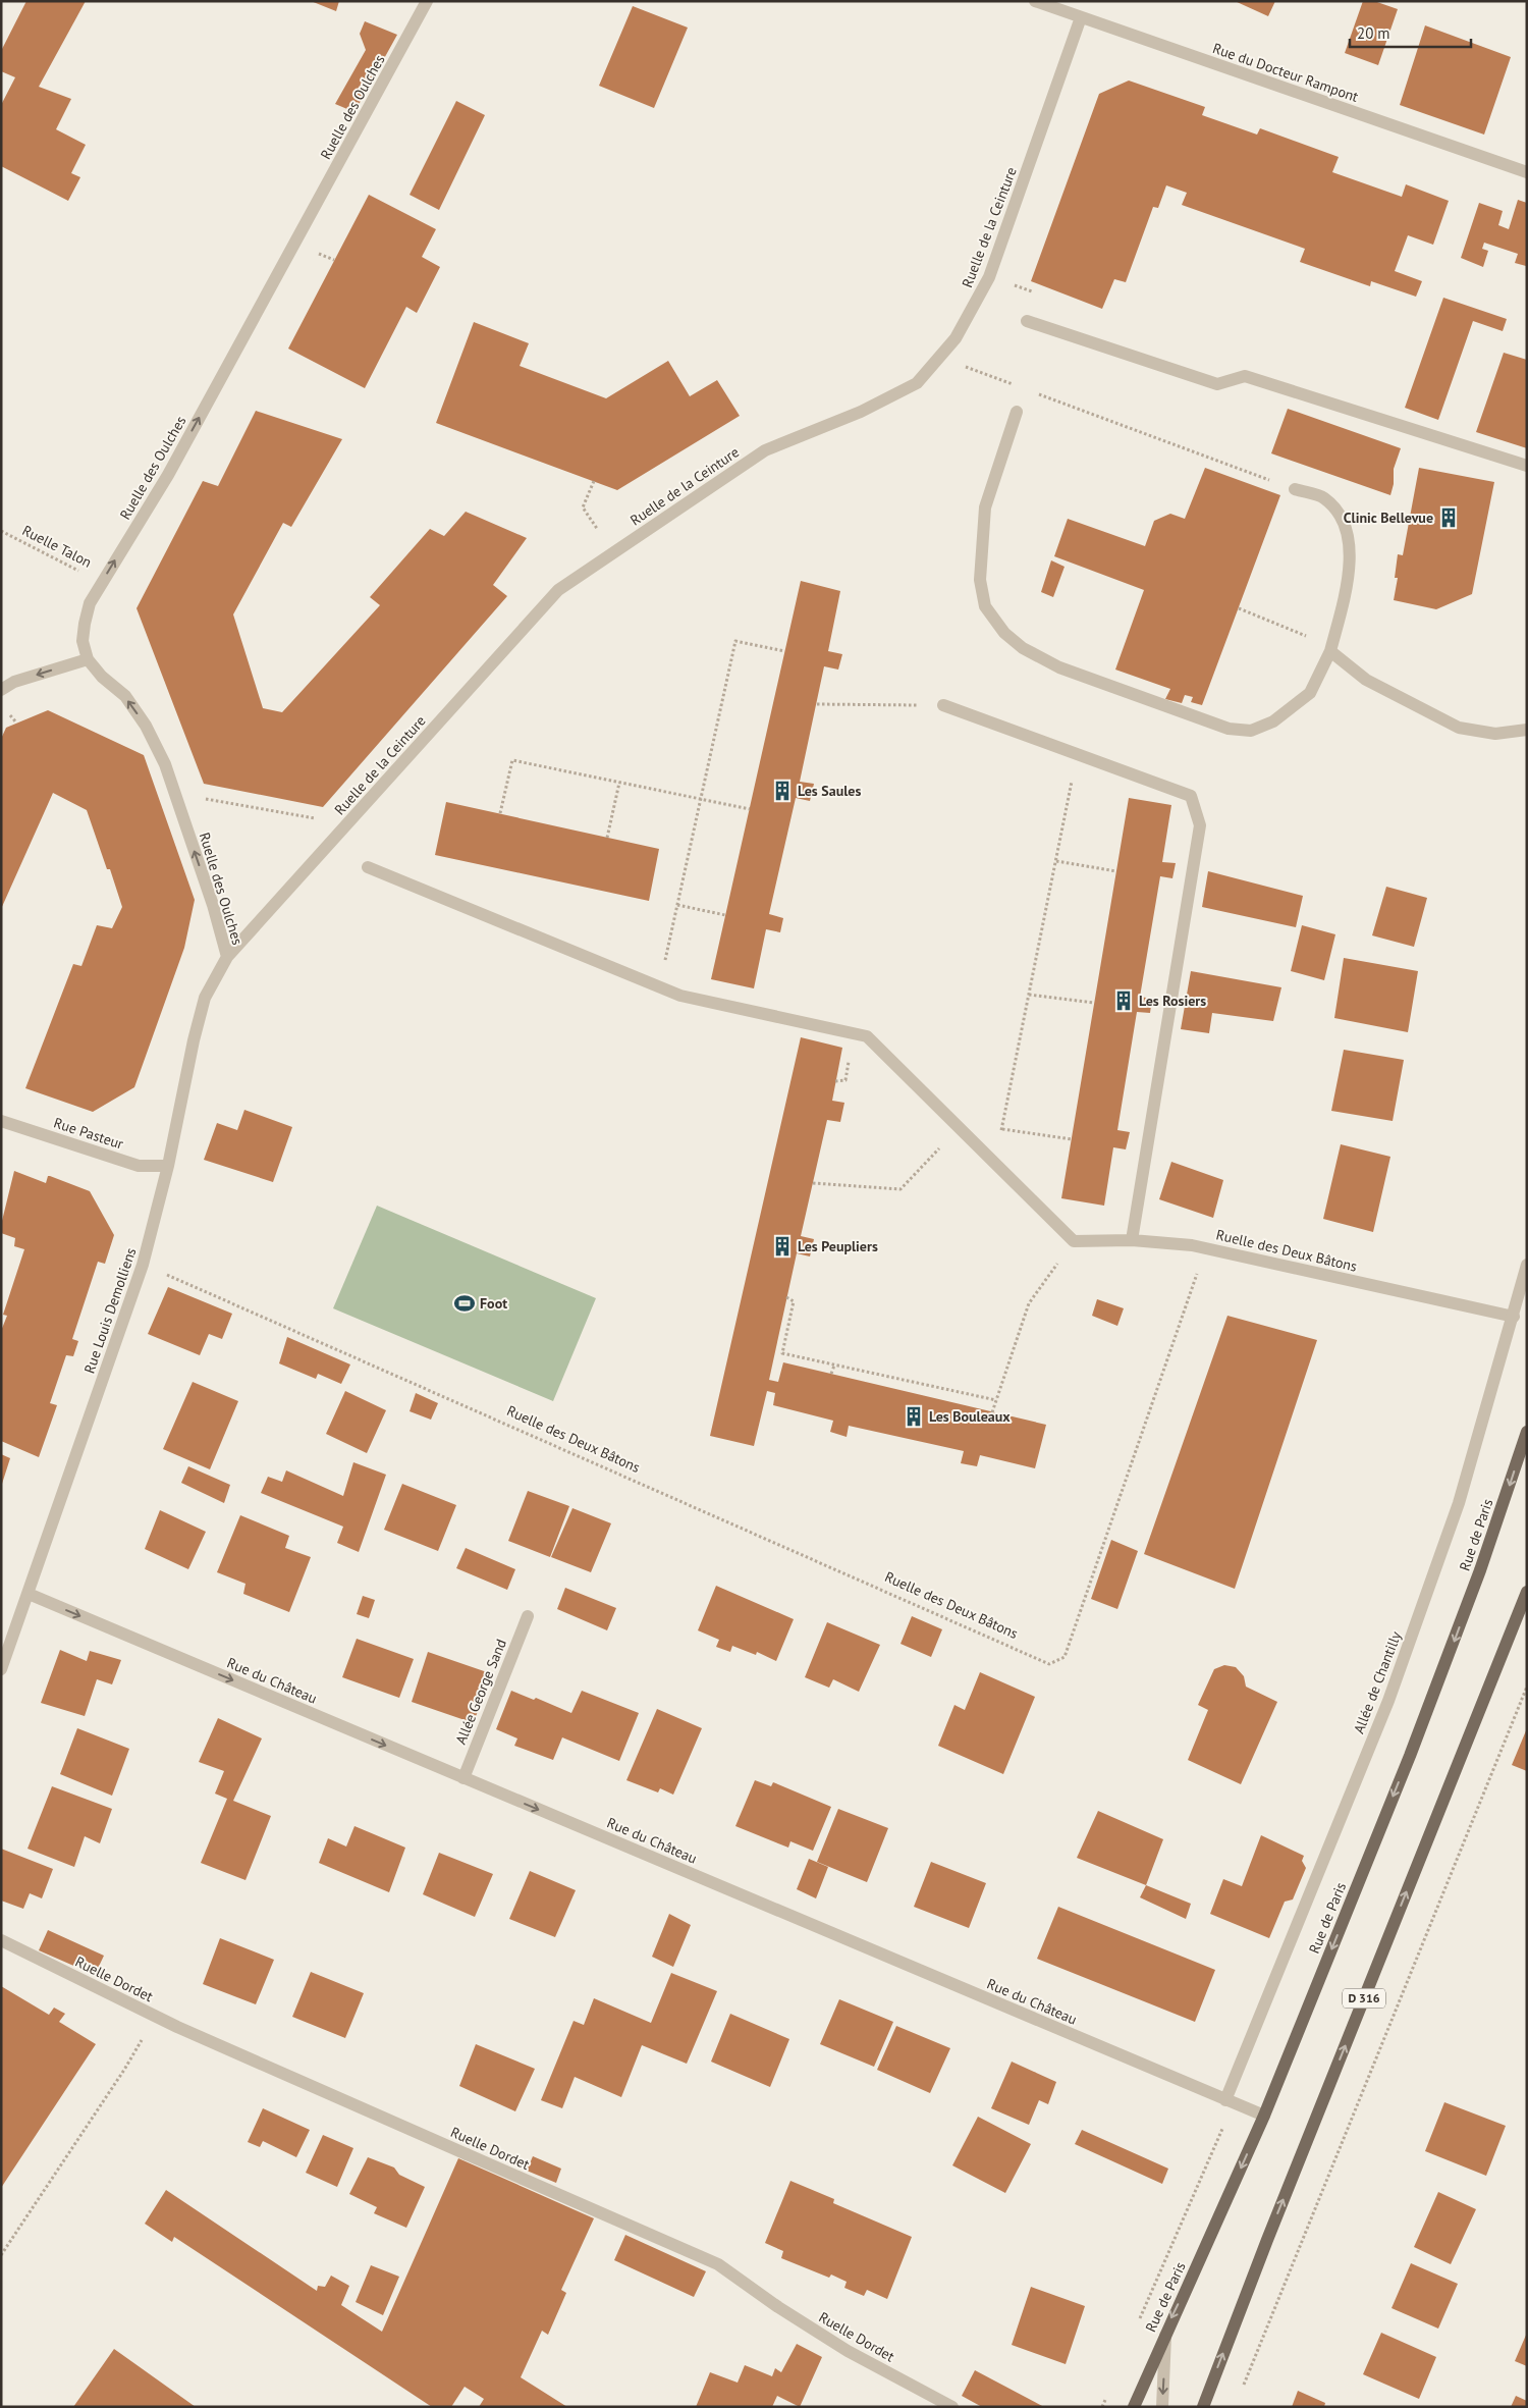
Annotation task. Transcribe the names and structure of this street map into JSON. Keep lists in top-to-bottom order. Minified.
{"streets":{"main road":["Rue de Paris","D 316"],"street":["Rue du Docteur Rampont","Ruelle des Oulches","Ruelle de la Ceinture","Rue Pasteur","Ruelle des Deux Bâtons","Rue Louis Demolliens","Rue du Château","Allée de Chantilly","Allée George Sand","Ruelle Dordet"],"path":["Ruelle Talon"]},"crossings":[["Rue du Docteur Rampont","Ruelle de la Ceinture"],["Ruelle des Oulches","Ruelle de la Ceinture"],["Ruelle des Oulches","Ruelle Talon"],["Ruelle des Oulches","Rue Louis Demolliens"],["Ruelle de la Ceinture","Rue Louis Demolliens"],["Rue Pasteur","Rue Louis Demolliens"],["Ruelle des Deux Bâtons","Rue Louis Demolliens"],["Ruelle des Deux Bâtons","Allée de Chantilly"],["Rue Louis Demolliens","Rue du Château"],["Rue de Paris","Rue du Château"],["Rue du Château","Allée de Chantilly"],["Rue du Château","Allée George Sand"]],"one_way":["Ruelle des Oulches","Rue du Château"],"places":{"building":["Clinic Bellevue","Les Saules","Les Rosiers","Les Peupliers","Les Bouleaux"],"sports":["Foot"]},"scale_bar":"20 m"}
